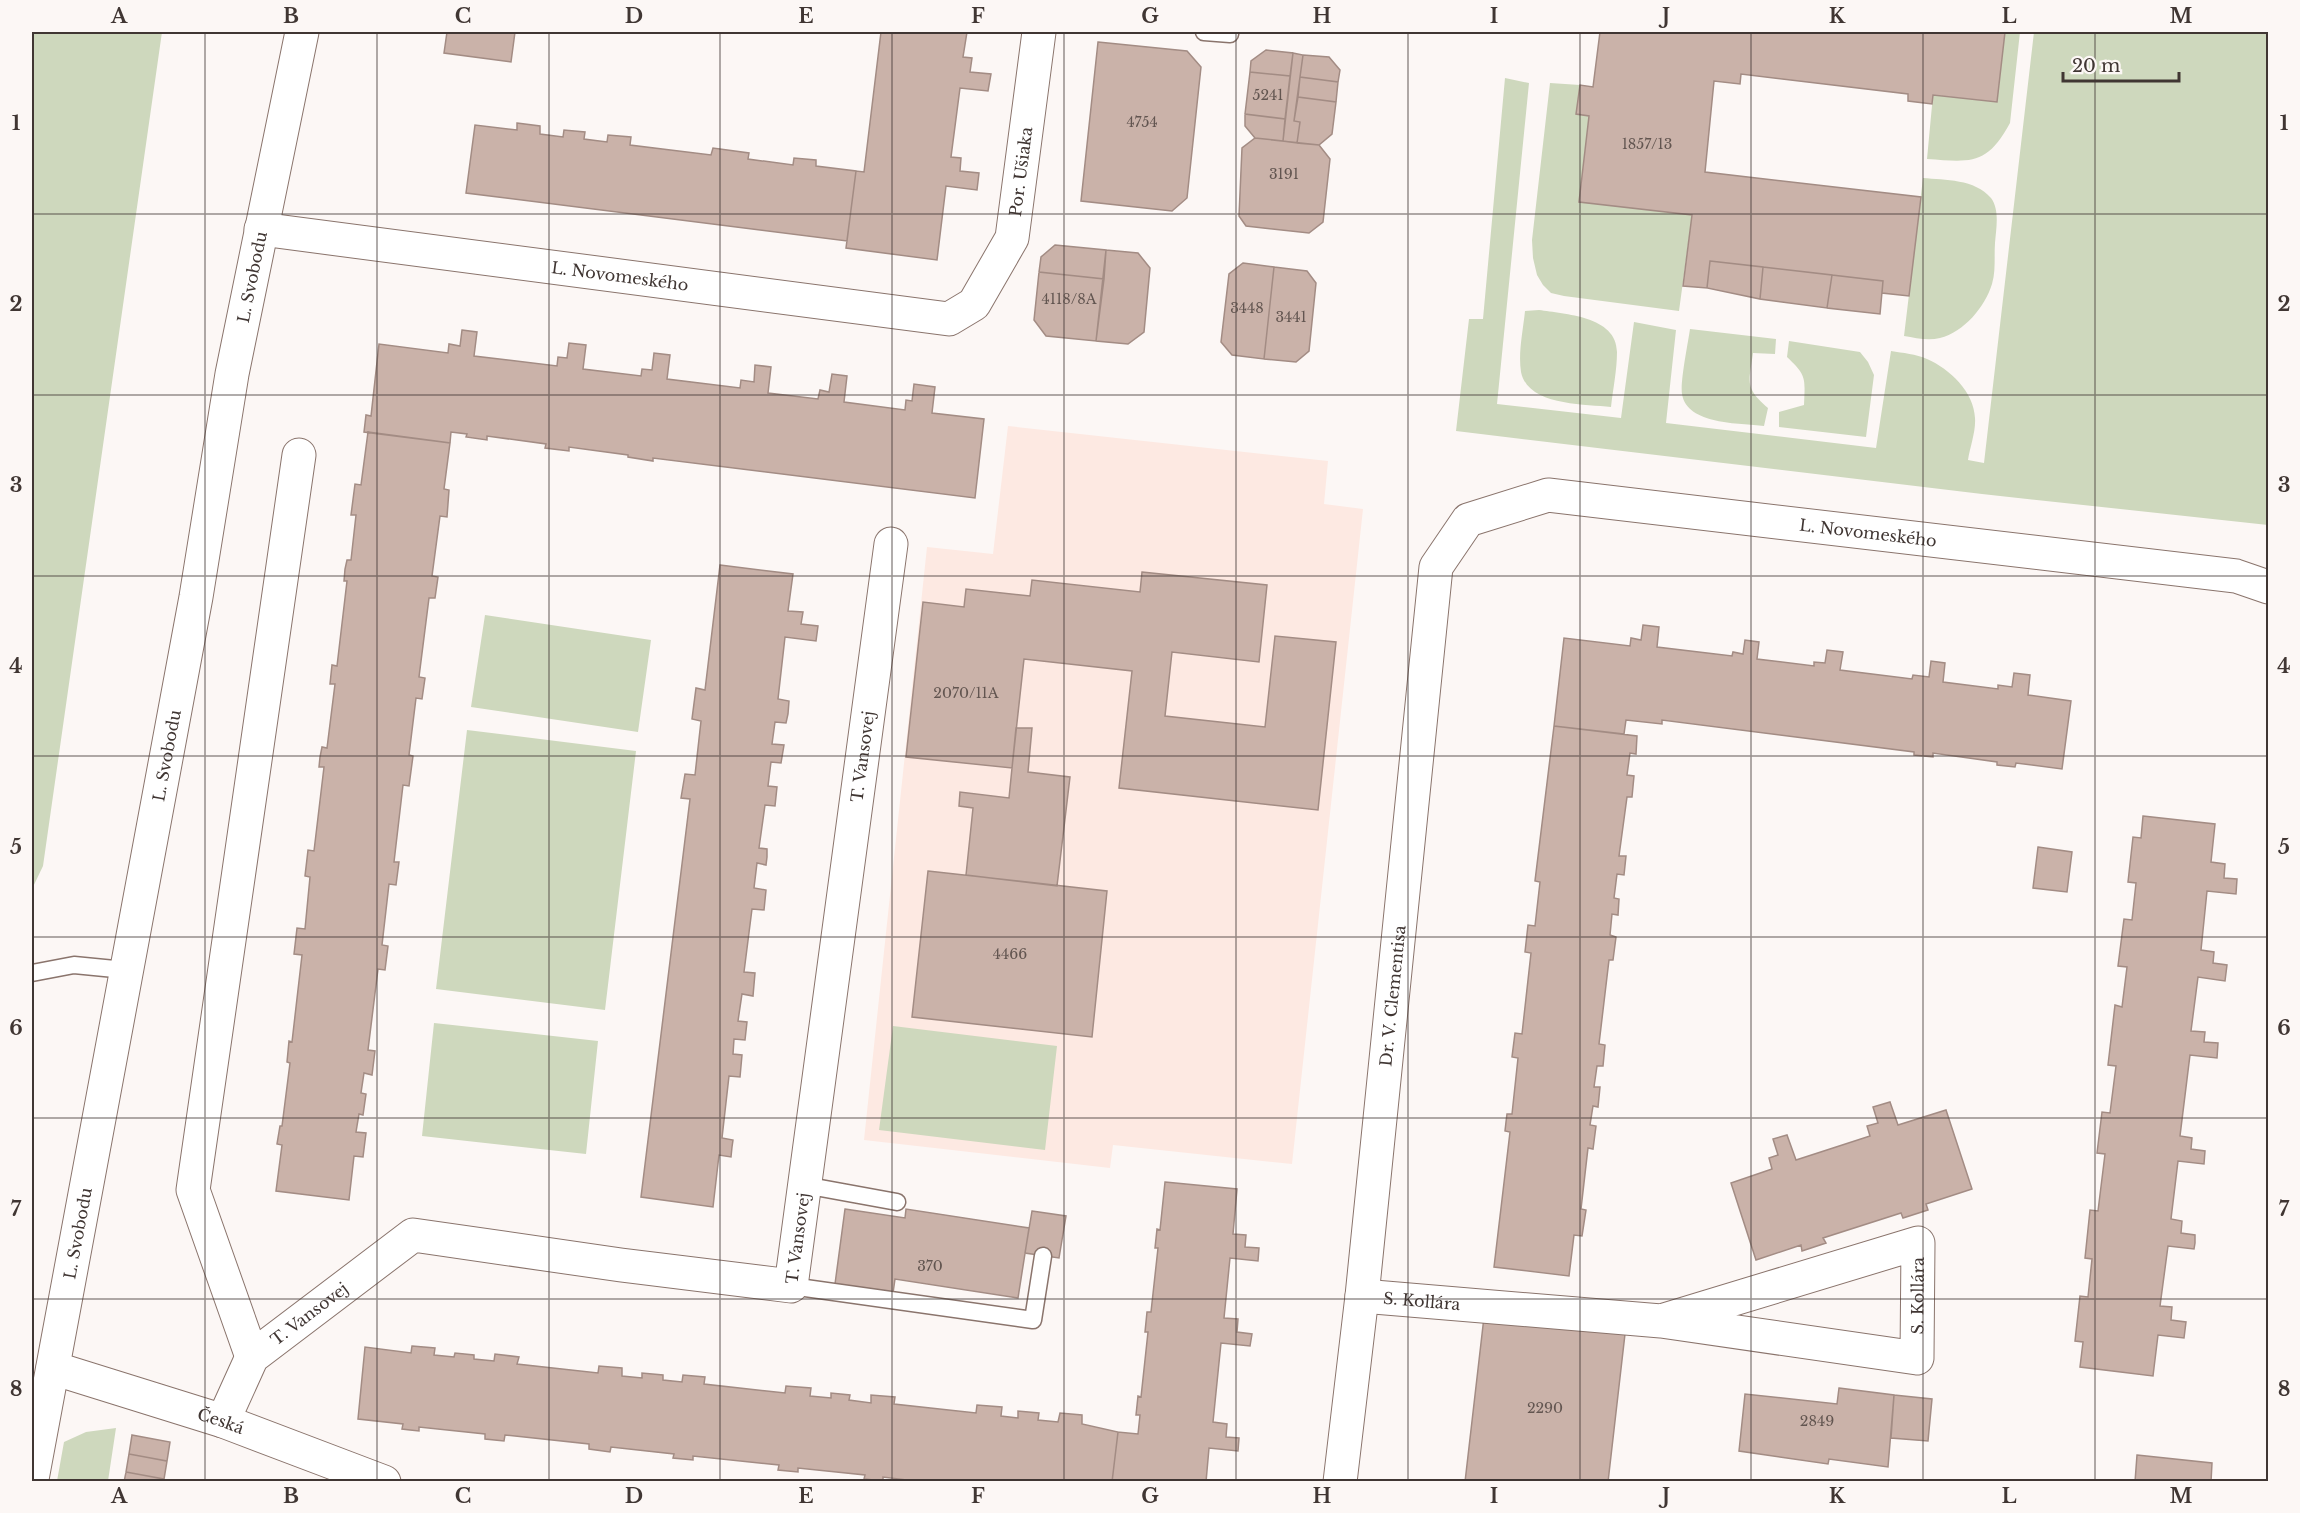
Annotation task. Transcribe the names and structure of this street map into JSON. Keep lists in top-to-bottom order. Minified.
{"streets":{"street":["Por. Ušiaka","L. Novomeského","L. Svobodu","T. Vansovej","Dr. V. Clementisa","S. Kollára","Česká"]},"crossings":[["Por. Ušiaka","L. Novomeského"],["L. Novomeského","L. Svobodu"],["L. Novomeského","Dr. V. Clementisa"],["L. Svobodu","Česká"],["T. Vansovej","Česká"],["Dr. V. Clementisa","S. Kollára"]],"house_numbers":["5241","4754","1857/13","3191","4118/8A","3448","3441","2070/11A","4466","370","2290","2849"],"scale_bar":"20 m","grid":{"columns":["A","B","C","D","E","F","G","H","I","J","K","L","M"],"rows":["1","2","3","4","5","6","7","8"]}}
